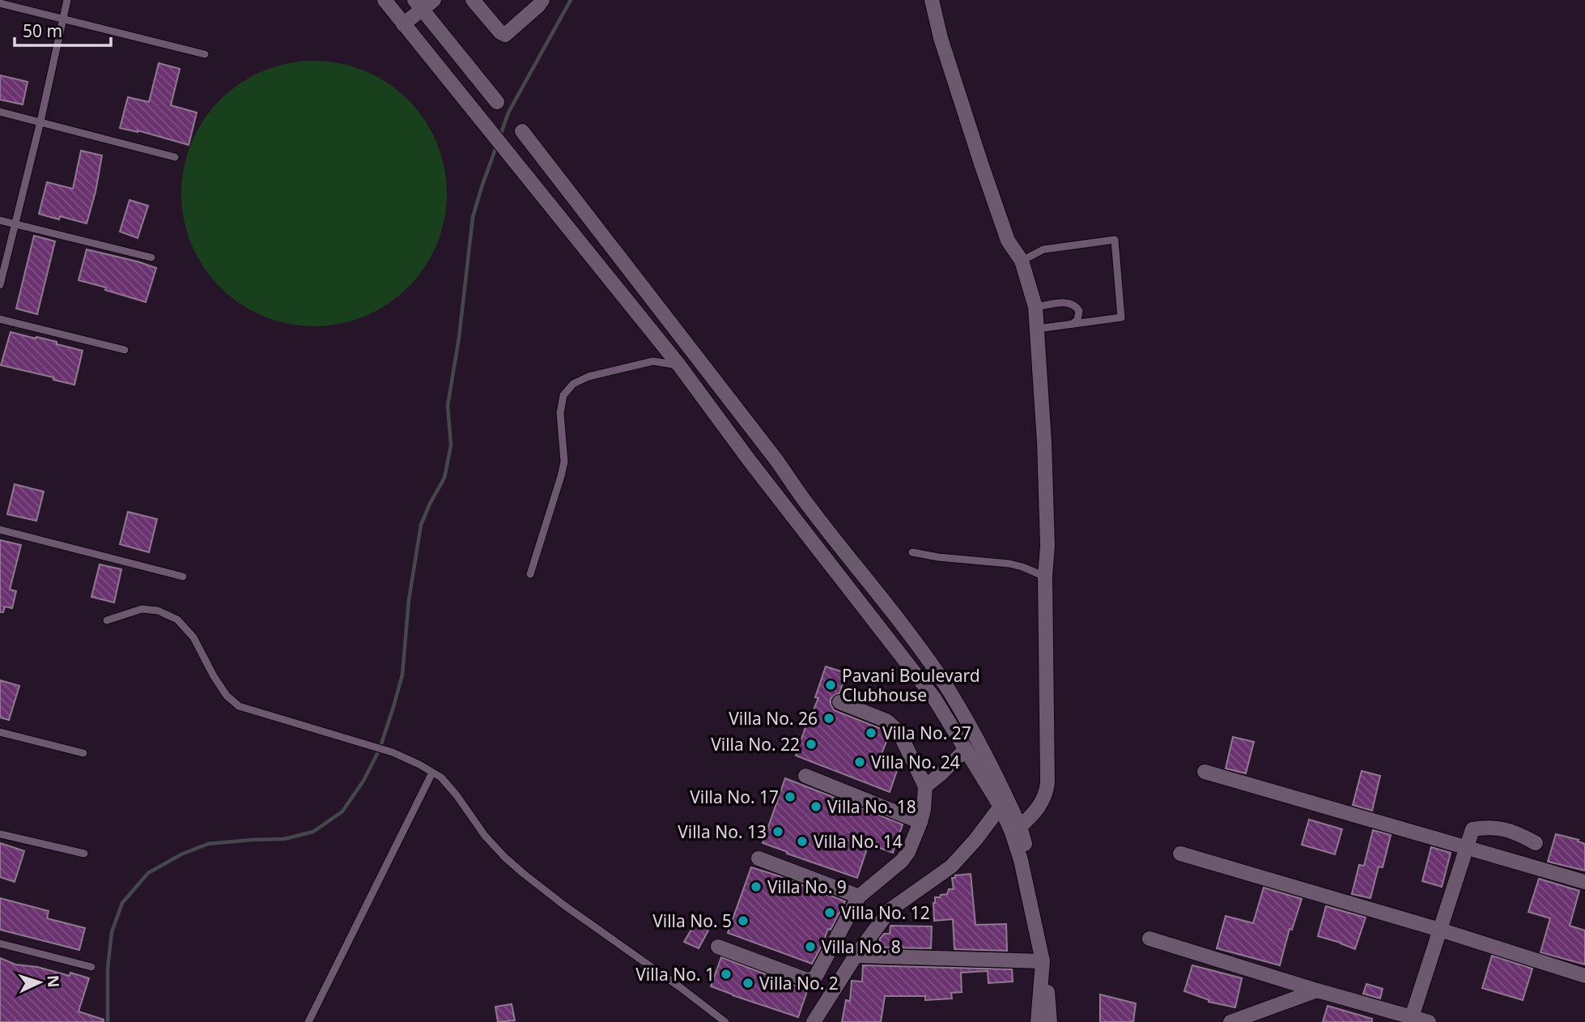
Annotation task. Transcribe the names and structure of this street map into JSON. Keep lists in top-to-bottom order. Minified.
{"places":["Pavani Boulevard Clubhouse","Villa No. 26","Villa No. 27","Villa No. 22","Villa No. 24","Villa No. 17","Villa No. 18","Villa No. 13","Villa No. 14","Villa No. 9","Villa No. 12","Villa No. 5","Villa No. 8","Villa No. 1","Villa No. 2"],"scale_bar":"50 m","north":"right"}
